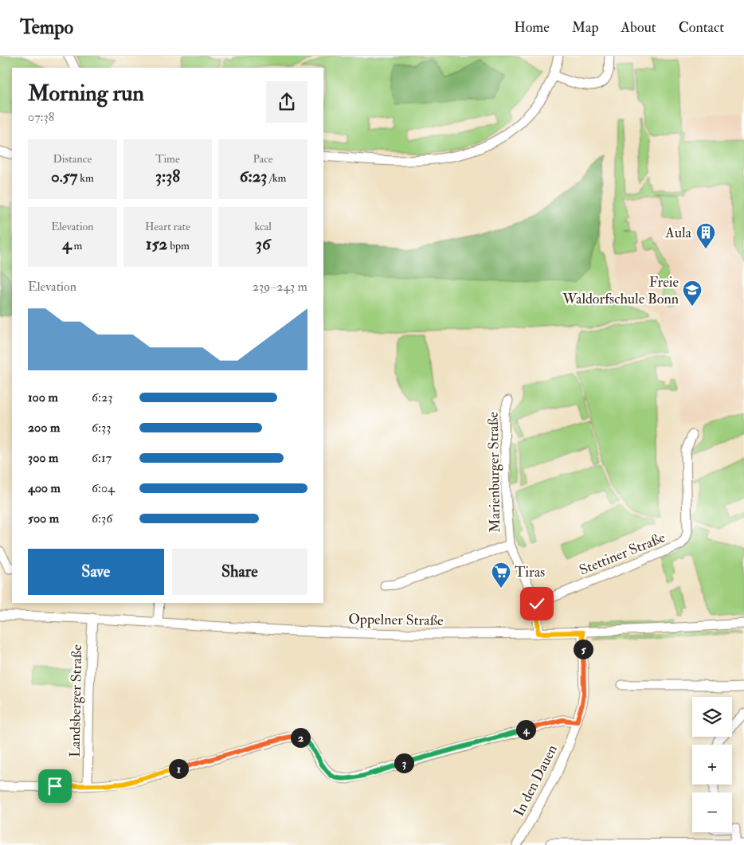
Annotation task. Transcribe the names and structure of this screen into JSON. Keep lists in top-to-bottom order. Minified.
{"streets":{"street":["Marienburger Straße","Stettiner Straße","Oppelner Straße","Landsberger Straße","In den Dauen"]},"crossings":[["Marienburger Straße","Stettiner Straße"],["Marienburger Straße","Oppelner Straße"],["Oppelner Straße","Landsberger Straße"],["Oppelner Straße","In den Dauen"]],"places":{"building":["Aula"],"school or university":["Freie Waldorfschule Bonn"],"supermarket":["Tiras"]},"page":{"header":"Tempo","nav":["Home","Map","About","Contact"],"heading":["Morning run","07:38"],"stats":[["Distance","0.57 km"],["Time","3:38"],["Pace","6:23 /km"],["Elevation","4 m"],["Heart rate","152 bpm"],["kcal","36"]],"chart":["Elevation","239–243 m"],"list":[{"name":"100 m","note":"6:23"},{"name":"200 m","note":"6:33"},{"name":"300 m","note":"6:17"},{"name":"400 m","note":"6:04"},{"name":"500 m","note":"6:36"}],"buttons":["Save","Share"],"pins":["5","4","2","3","1"],"map_buttons":["+","−"]}}
